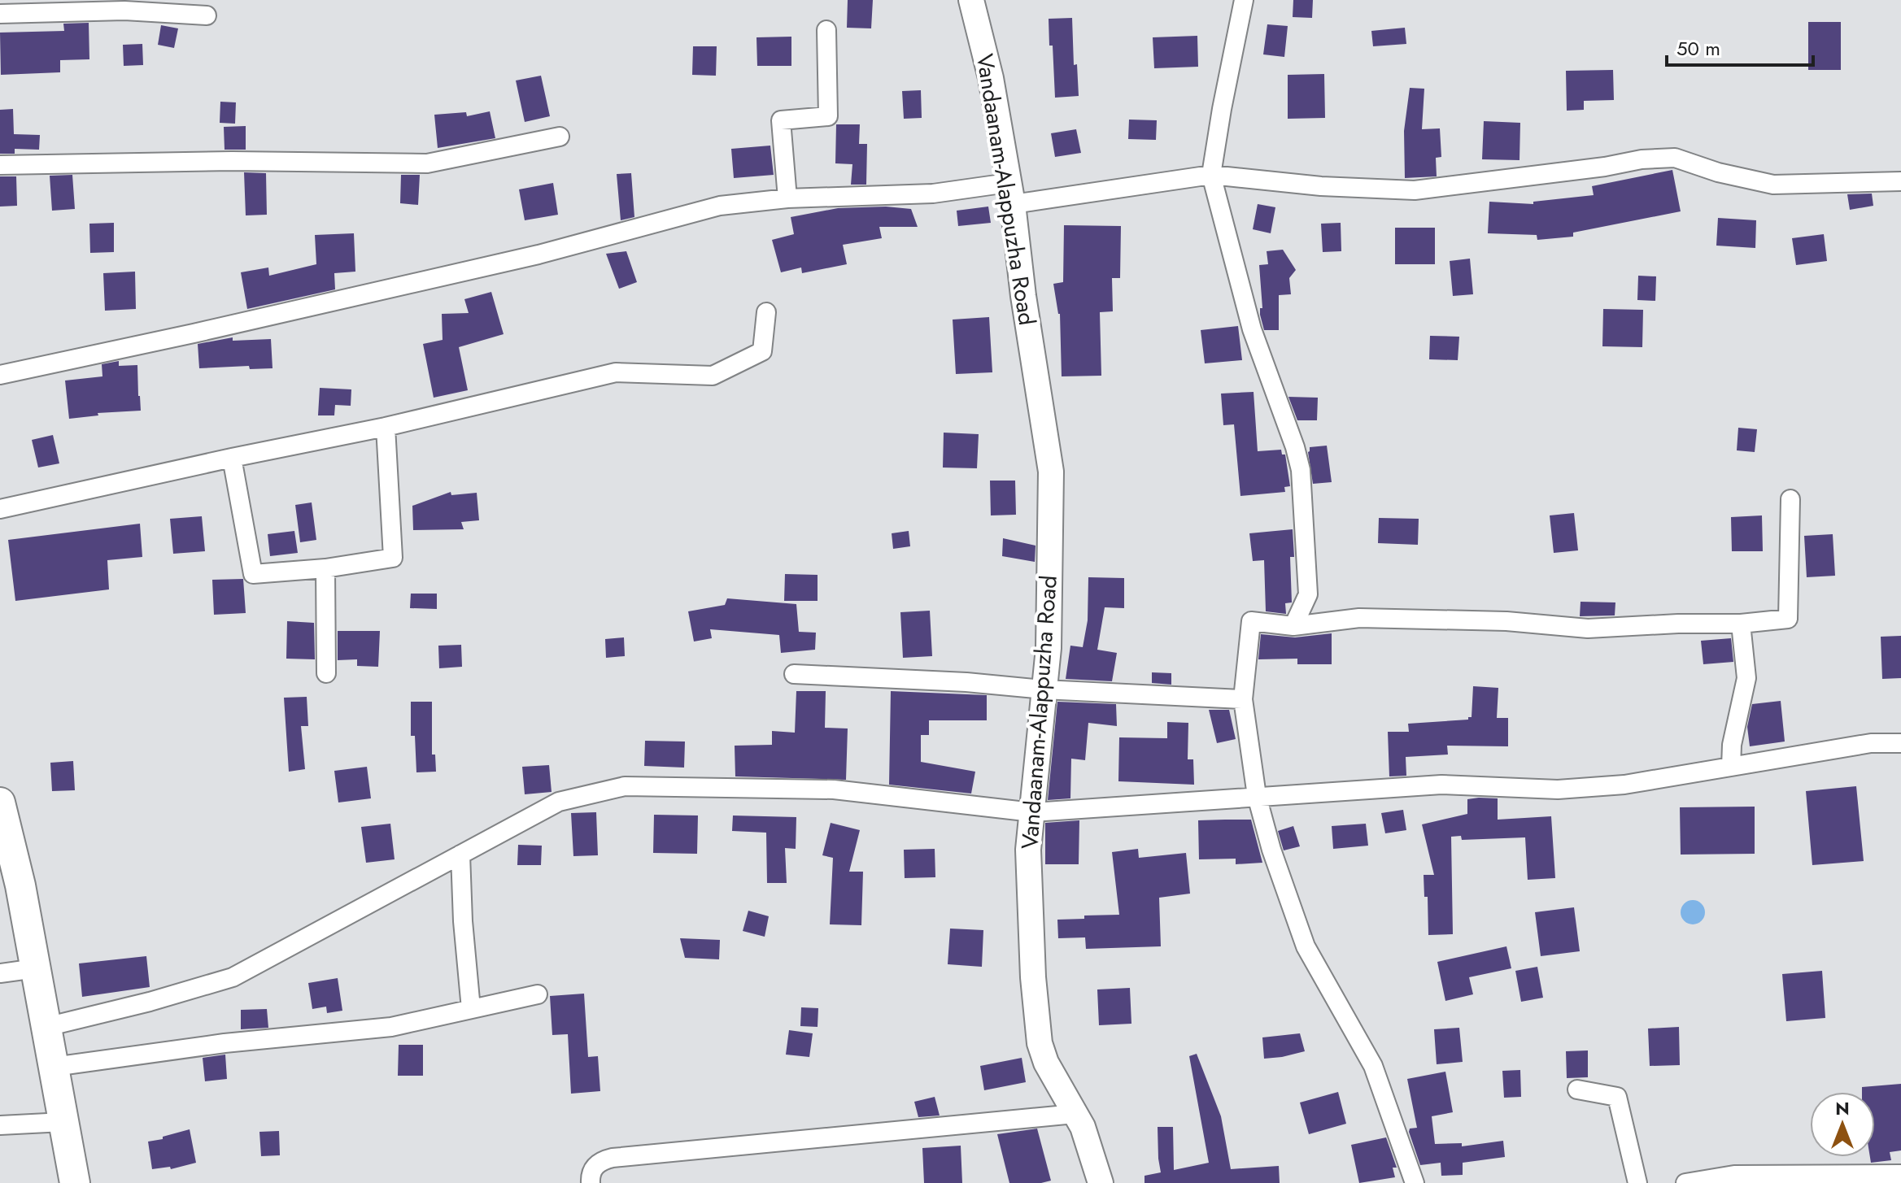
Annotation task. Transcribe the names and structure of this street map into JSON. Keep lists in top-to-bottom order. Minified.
{"streets":{"main road":["Vandaanam-Alappuzha Road"]},"scale_bar":"50 m","north":"top"}
